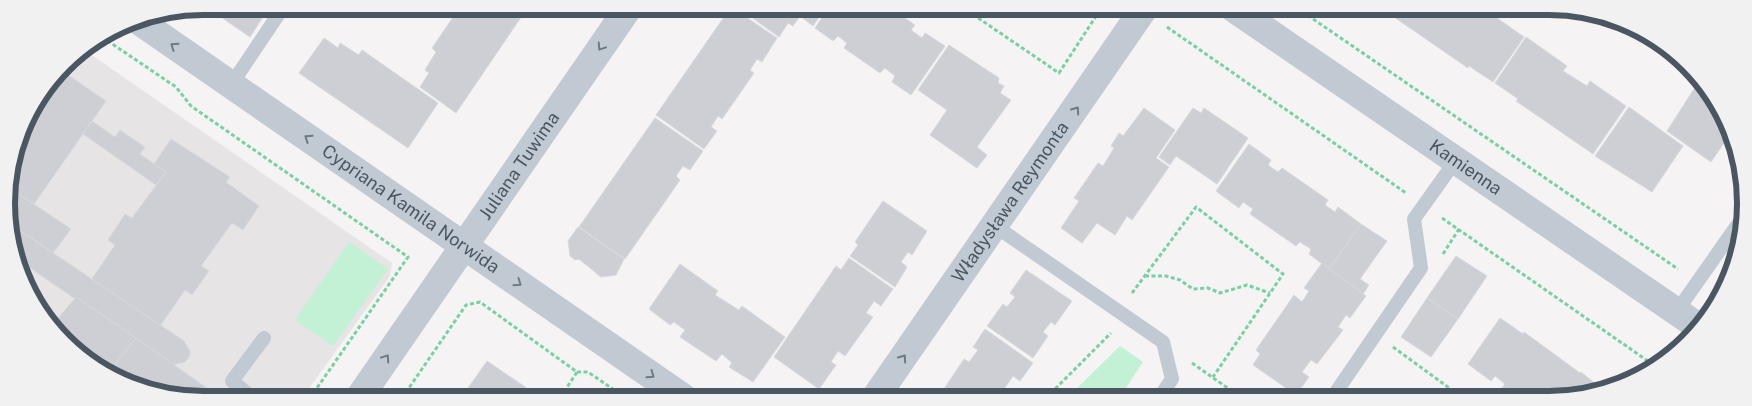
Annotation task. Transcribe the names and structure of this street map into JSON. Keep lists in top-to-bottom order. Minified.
{"streets":{"street":["Juliana Tuwima","Kamienna","Władysława Reymonta","Cypriana Kamila Norwida"]},"crossings":[["Juliana Tuwima","Cypriana Kamila Norwida"]],"one_way":["Władysława Reymonta"]}
